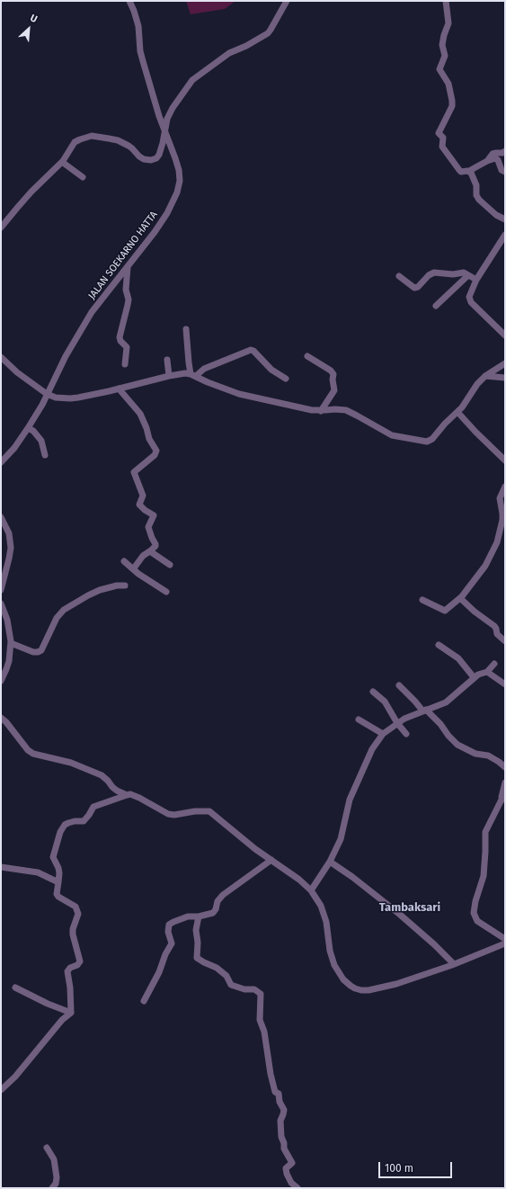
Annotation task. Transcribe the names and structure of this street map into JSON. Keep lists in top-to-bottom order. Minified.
{"streets":{"street":["JALAN SOEKARNO HATTA"]},"districts":["Tambaksari"],"scale_bar":"100 m","north":"top right"}
